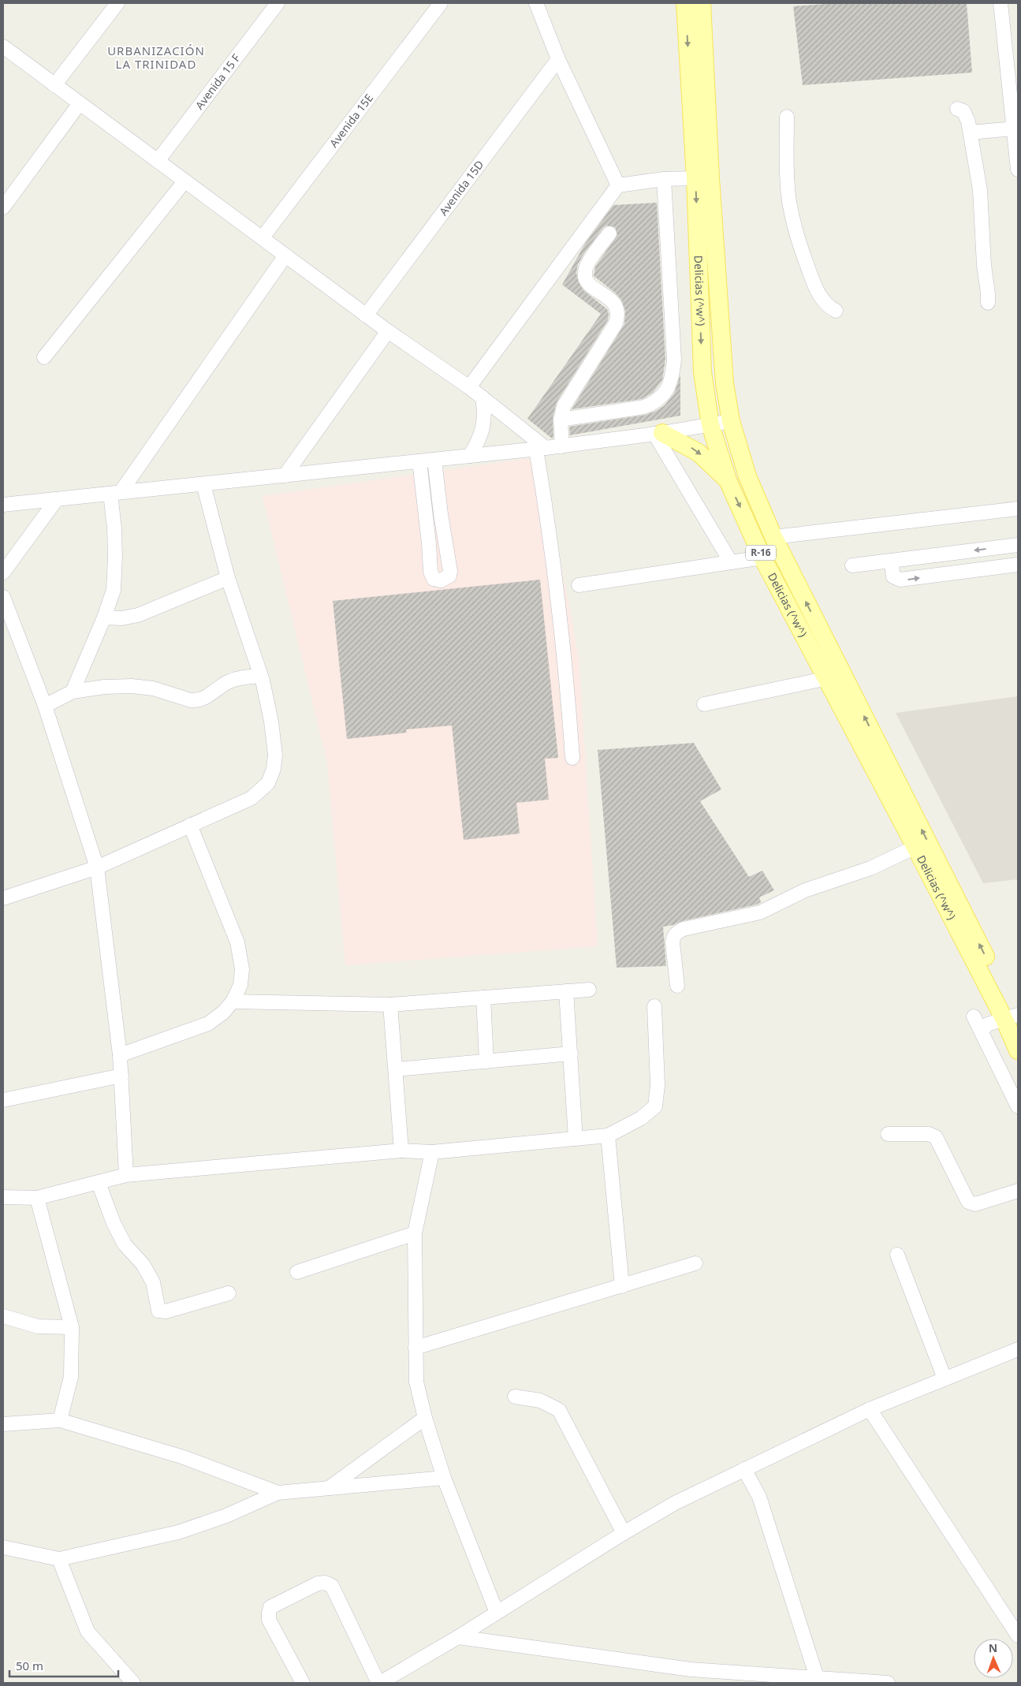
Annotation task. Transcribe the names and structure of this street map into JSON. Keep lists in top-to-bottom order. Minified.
{"streets":{"main road":["Delicias (^w^)","R-16"],"street":["Avenida 15 F","Avenida 15E","Avenida 15D"]},"districts":["URBANIZACIÓN LA TRINIDAD"],"scale_bar":"50 m","north":"top"}
